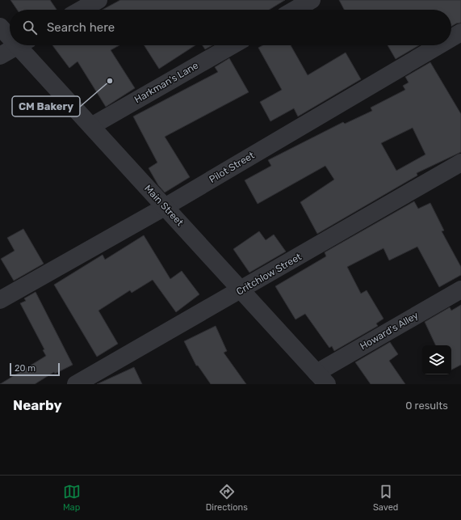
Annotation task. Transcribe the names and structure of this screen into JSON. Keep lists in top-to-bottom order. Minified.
{"streets":{"street":["Harkman's Lane","Pilot Street","Main Street","Critchlow Street","Howard's Alley"]},"crossings":[["Harkman's Lane","Main Street"],["Pilot Street","Main Street"],["Main Street","Critchlow Street"],["Main Street","Howard's Alley"]],"places":["CM Bakery"],"scale_bar":"20 m","page":{"search":"Search here","scale":"20 m","heading":["Nearby","0 results"],"nav":["Map","Directions","Saved"]}}
